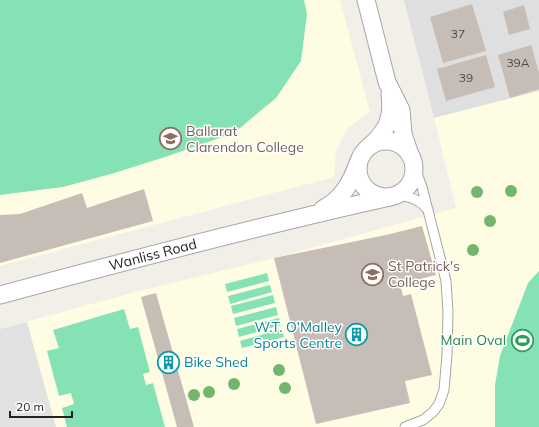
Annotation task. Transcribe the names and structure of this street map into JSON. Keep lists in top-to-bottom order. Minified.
{"streets":{"street":["Wanliss Road"]},"places":{"school or university":["Ballarat Clarendon College","St Patrick's College"],"building":["W.T. O'Malley Sports Centre","Bike Shed"],"sports":["Main Oval"]},"house_numbers":["37","39A","39"],"scale_bar":"20 m"}
